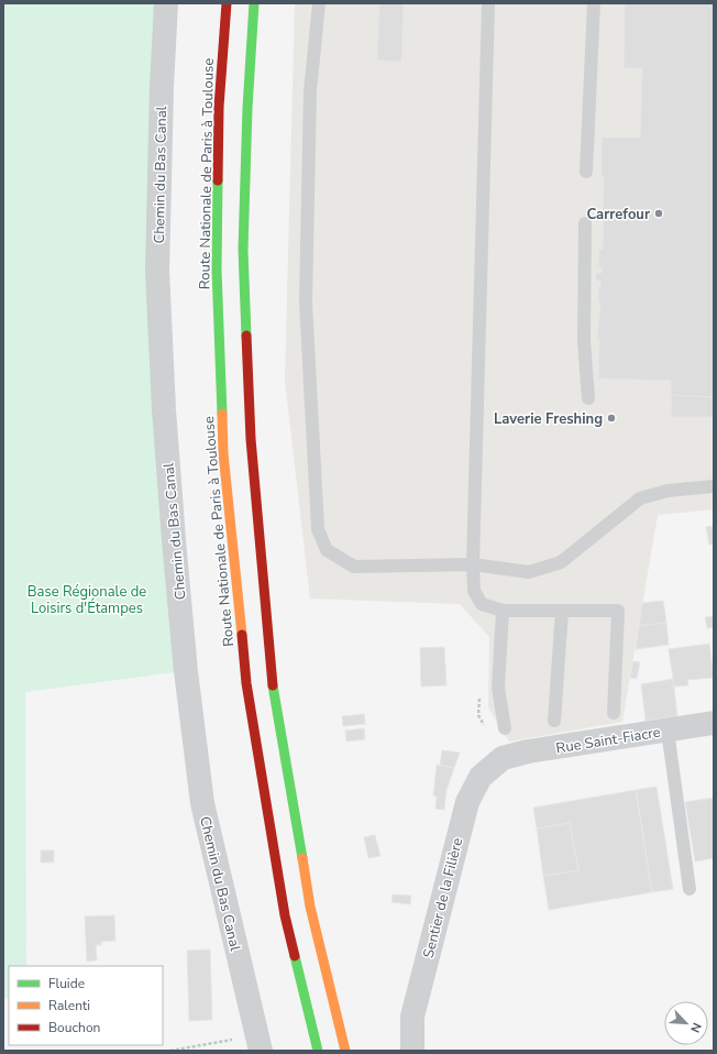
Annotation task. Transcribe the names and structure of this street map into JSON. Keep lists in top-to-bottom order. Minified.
{"streets":{"main road":["Route Nationale de Paris à Toulouse"],"street":["Chemin du Bas Canal","Rue Saint-Fiacre","Sentier de la Filière"]},"crossings":[["Rue Saint-Fiacre","Sentier de la Filière"]],"parks":["Base Régionale de Loisirs d'Étampes"],"places":["Carrefour","Laverie Freshing"],"legend":["Fluide","Ralenti","Bouchon"],"north":"bottom right"}
